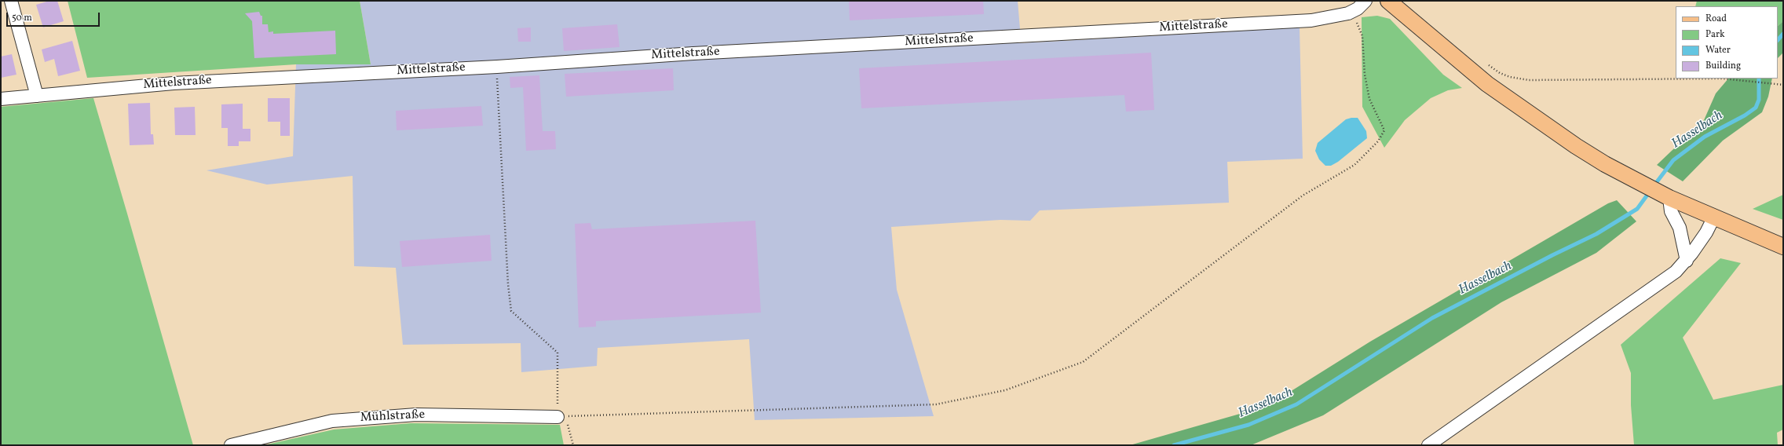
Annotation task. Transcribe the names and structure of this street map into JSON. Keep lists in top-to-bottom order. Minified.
{"streets":{"street":["Mittelstraße","Mühlstraße"]},"water":["Hasselbach"],"legend":["Road","Park","Water","Building"],"scale_bar":"50 m"}
